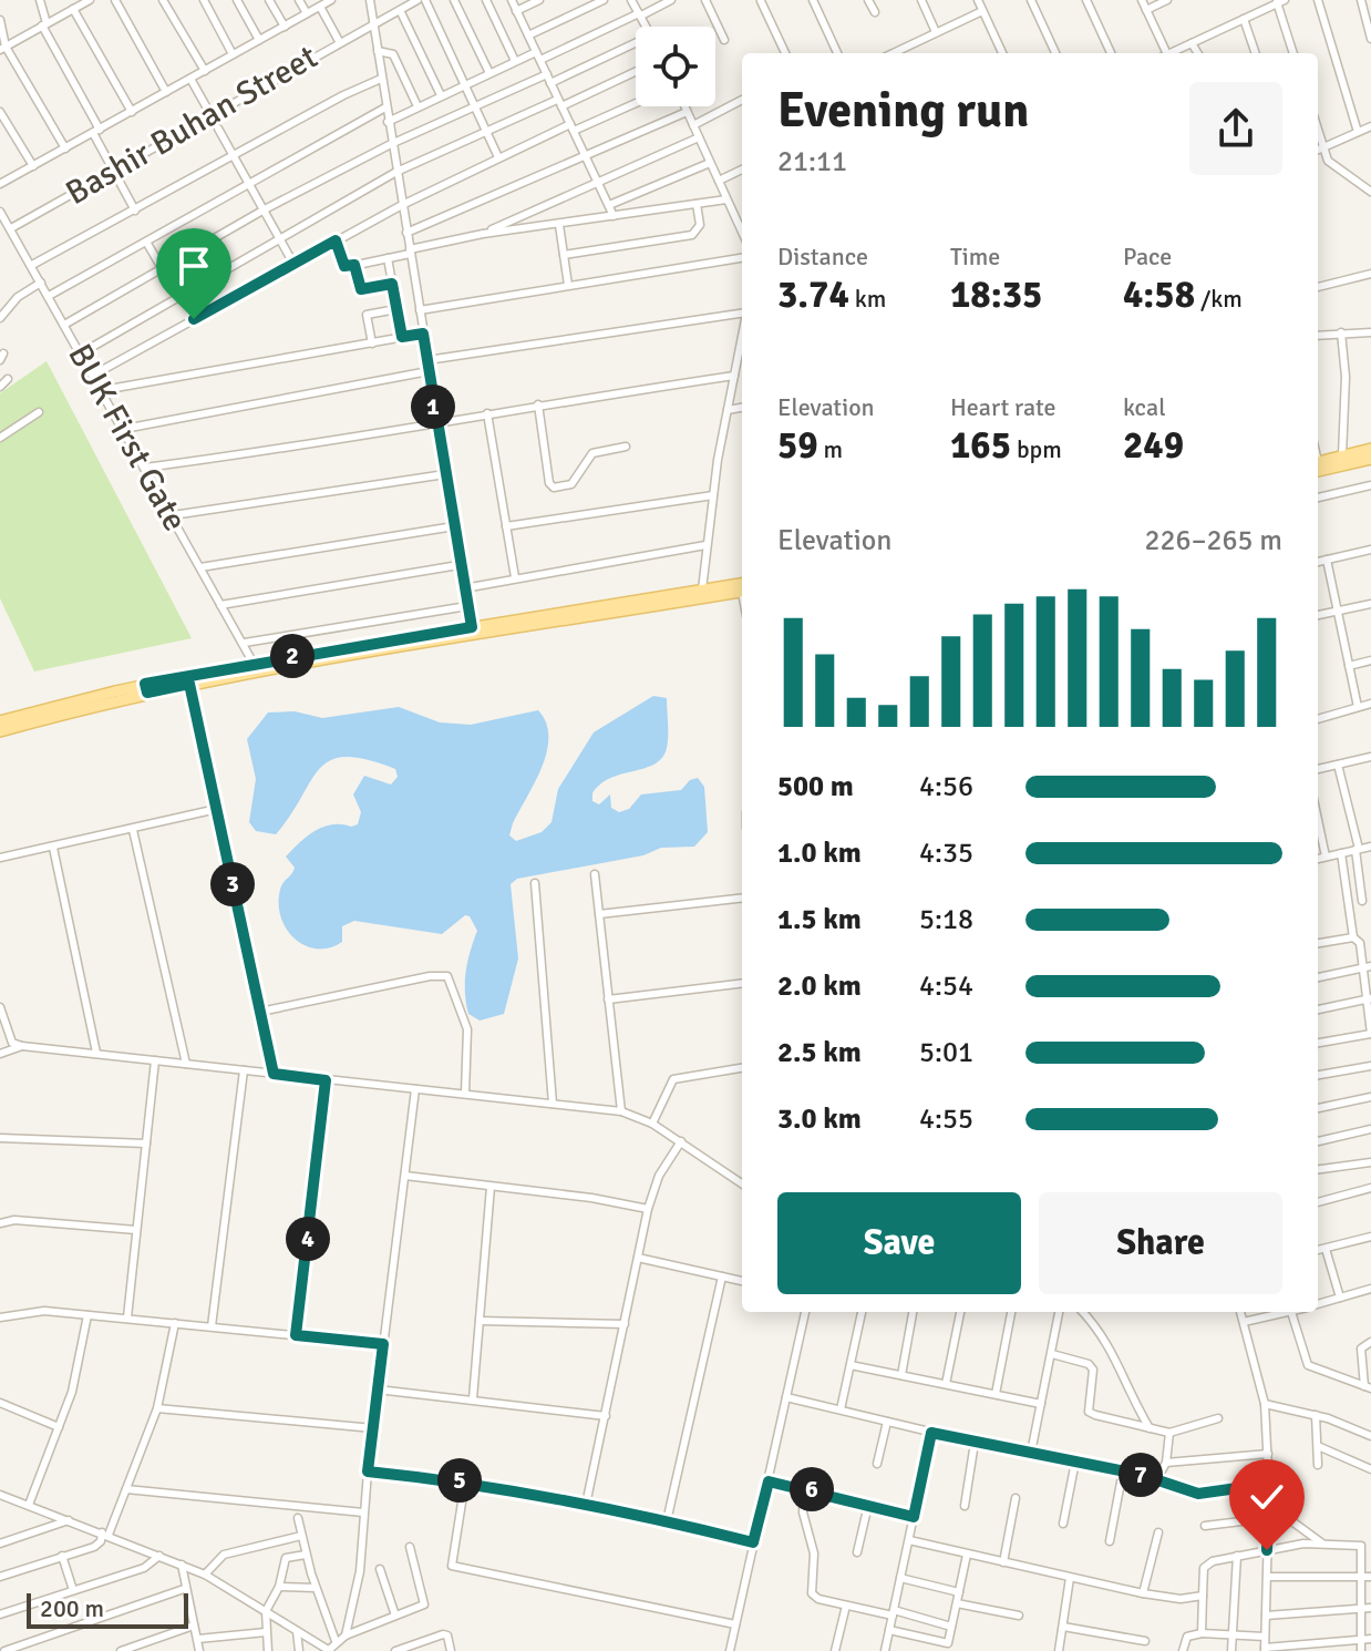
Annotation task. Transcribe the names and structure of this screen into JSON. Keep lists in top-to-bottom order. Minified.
{"streets":{"street":["Bashir Buhan Street","BUK First Gate"]},"crossings":[["Bashir Buhan Street","BUK First Gate"]],"scale_bar":"200 m","page":{"heading":["Evening run","21:11"],"stats":[["Distance","3.74 km"],["Time","18:35"],["Pace","4:58 /km"],["Elevation","59 m"],["Heart rate","165 bpm"],["kcal","249"]],"pins":["1","2","3","4","7","5","6"],"chart":["Elevation","226–265 m"],"list":[{"name":"500 m","note":"4:56"},{"name":"1.0 km","note":"4:35"},{"name":"1.5 km","note":"5:18"},{"name":"2.0 km","note":"4:54"},{"name":"2.5 km","note":"5:01"},{"name":"3.0 km","note":"4:55"}],"buttons":["Save","Share"],"scale":"200 m"}}
